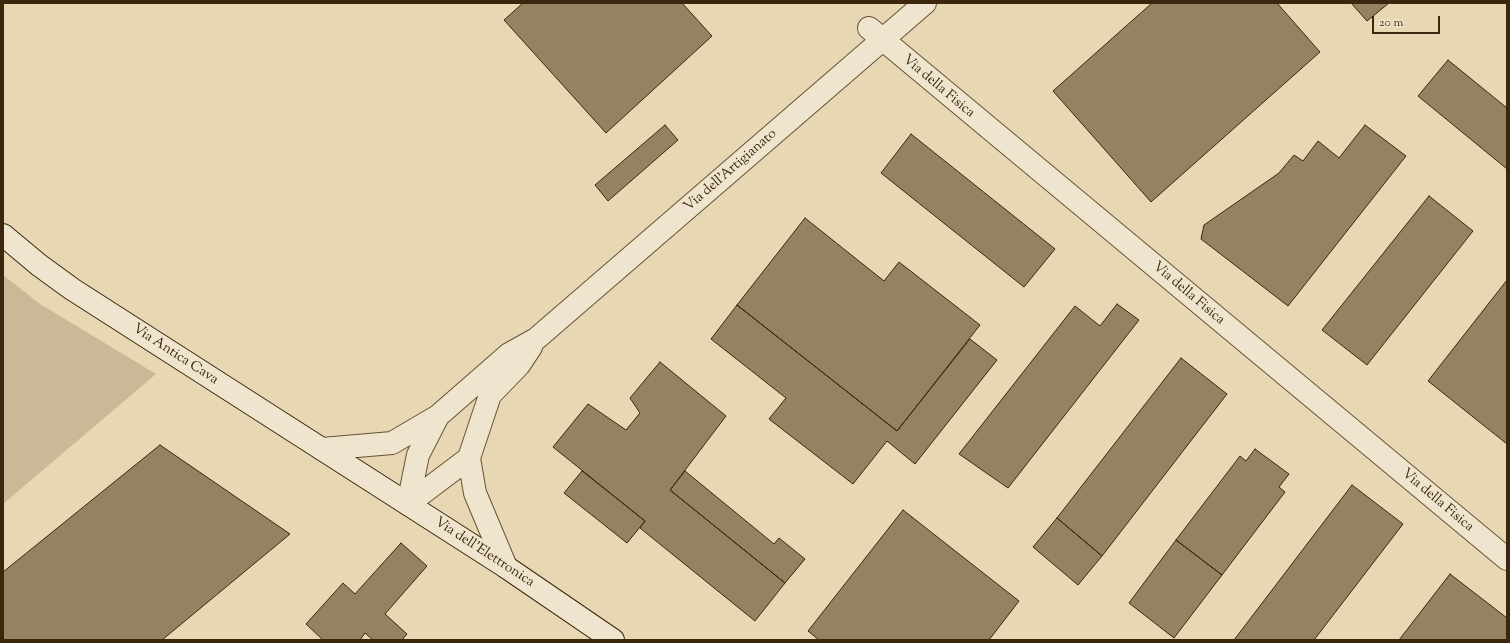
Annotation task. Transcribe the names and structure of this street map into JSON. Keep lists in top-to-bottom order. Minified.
{"streets":{"street":["Via della Fisica","Via dell'Artigianato","Via Antica Cava","Via dell'Elettronica"]},"crossings":[["Via della Fisica","Via dell'Artigianato"],["Via dell'Artigianato","Via Antica Cava"],["Via dell'Artigianato","Via dell'Elettronica"],["Via Antica Cava","Via dell'Elettronica"]],"scale_bar":"20 m"}
